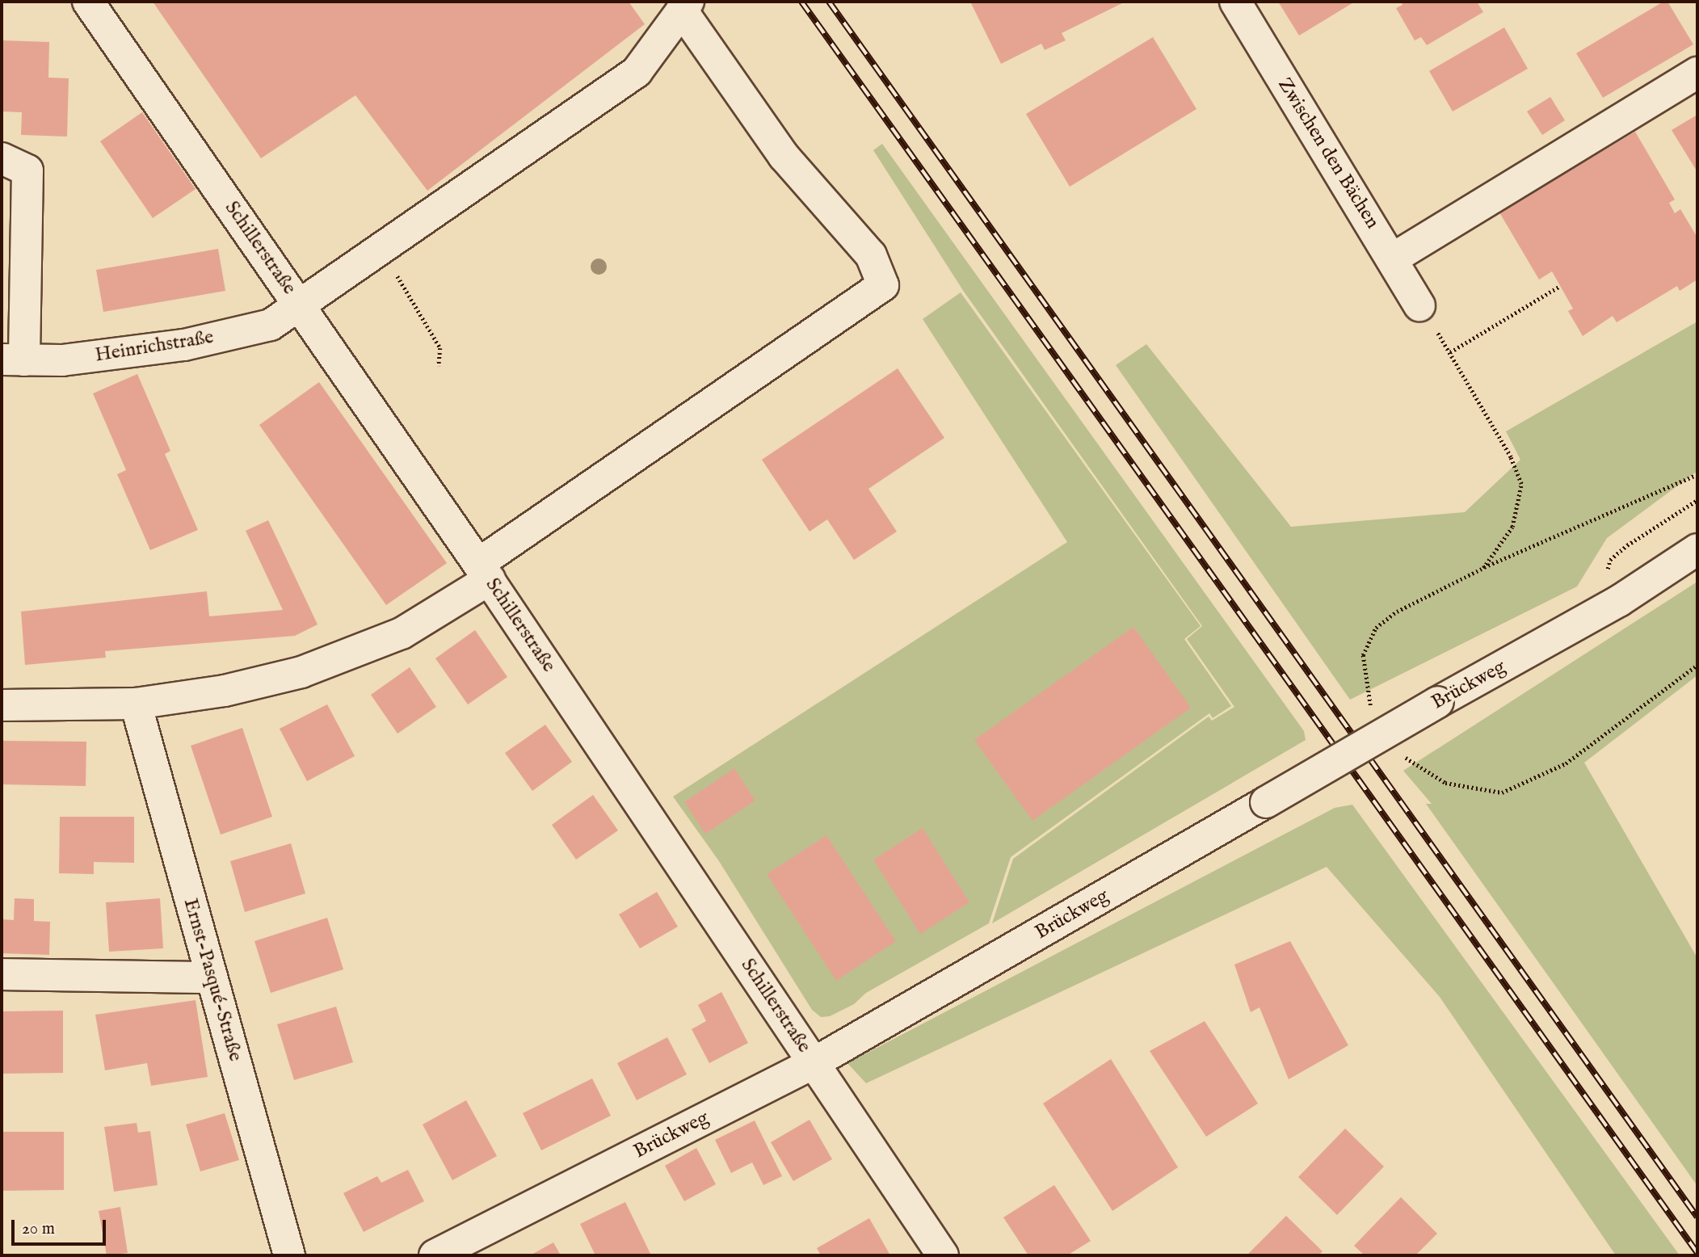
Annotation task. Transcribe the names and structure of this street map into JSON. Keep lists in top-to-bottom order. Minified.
{"streets":{"street":["Zwischen den Bächen","Schillerstraße","Heinrichstraße","Brückweg","Ernst-Pasqué-Straße"]},"crossings":[["Schillerstraße","Heinrichstraße"],["Schillerstraße","Brückweg"]],"scale_bar":"20 m"}
